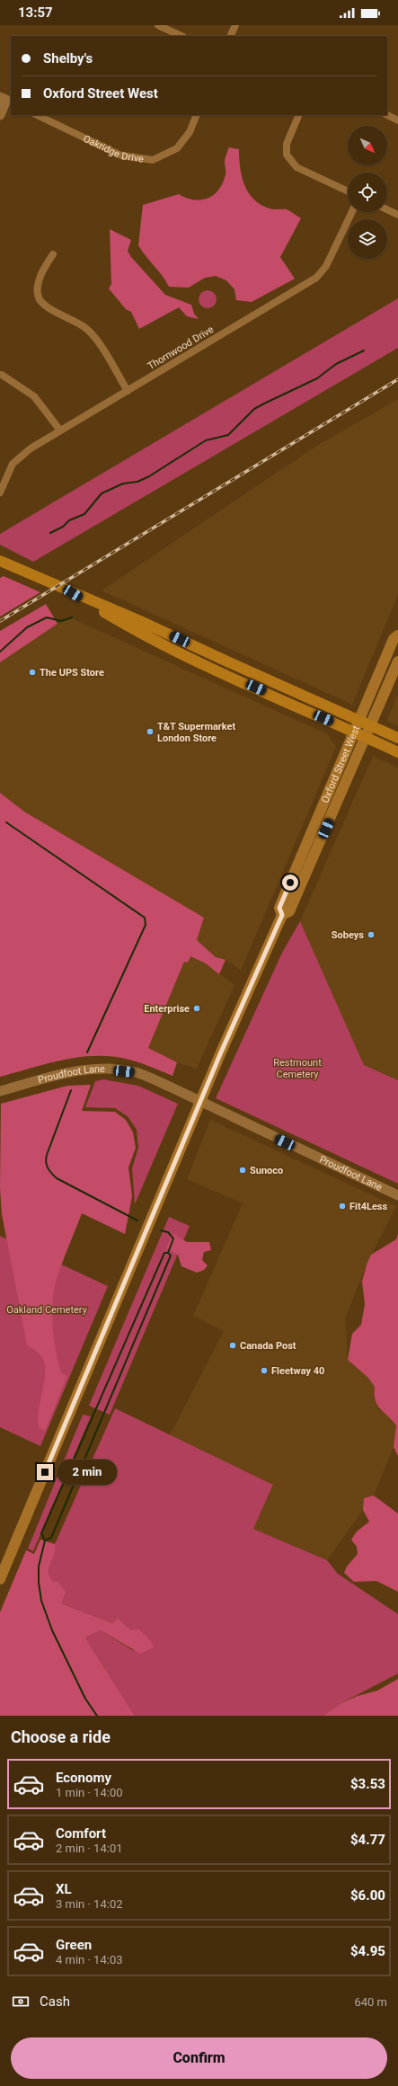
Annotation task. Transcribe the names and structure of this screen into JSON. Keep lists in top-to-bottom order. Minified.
{"streets":{"main road":["Oxford Street West"],"street":["Oakridge Drive","Thornwood Drive","Proudfoot Lane"]},"crossings":[["Oxford Street West","Proudfoot Lane"]],"parks":["Restmount Cemetery","Oakland Cemetery"],"places":["The UPS Store","T&T Supermarket London Store","Sobeys","Enterprise","Sunoco","Fit4Less","Canada Post","Fleetway 40"],"north":"bottom right","page":{"status":"13:57","banner":["Shelby's","Oxford Street West"],"bubble":"2 min","heading":"Choose a ride","list":[{"name":"Economy","note":"1 min · 14:00","value":"$3.53"},{"name":"Comfort","note":"2 min · 14:01","value":"$4.77"},{"name":"XL","note":"3 min · 14:02","value":"$6.00"},{"name":"Green","note":"4 min · 14:03","value":"$4.95"}],"pay":["Cash","640 m"],"buttons":"Confirm"}}
